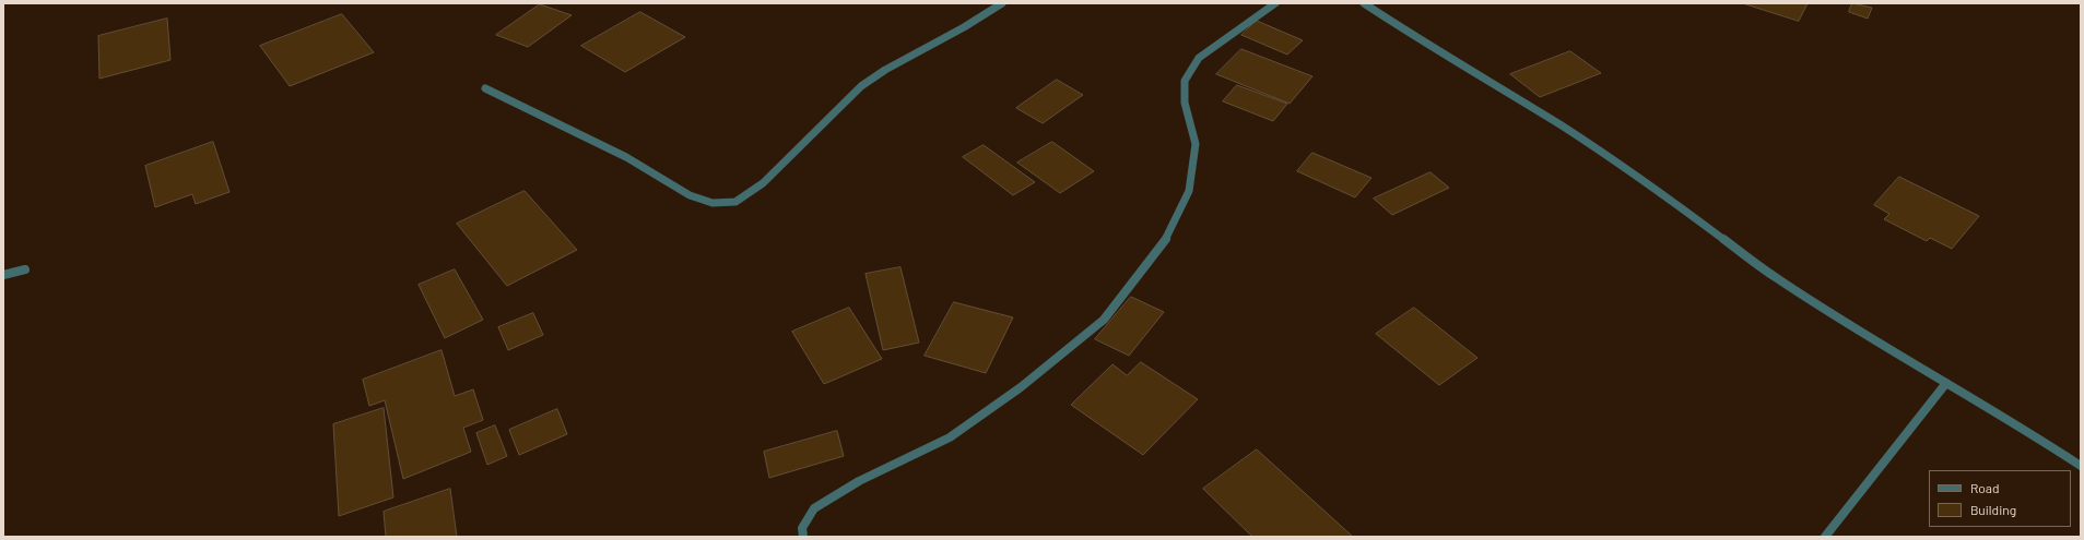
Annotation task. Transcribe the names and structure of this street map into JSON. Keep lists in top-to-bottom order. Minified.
{"legend":["Road","Building"]}
